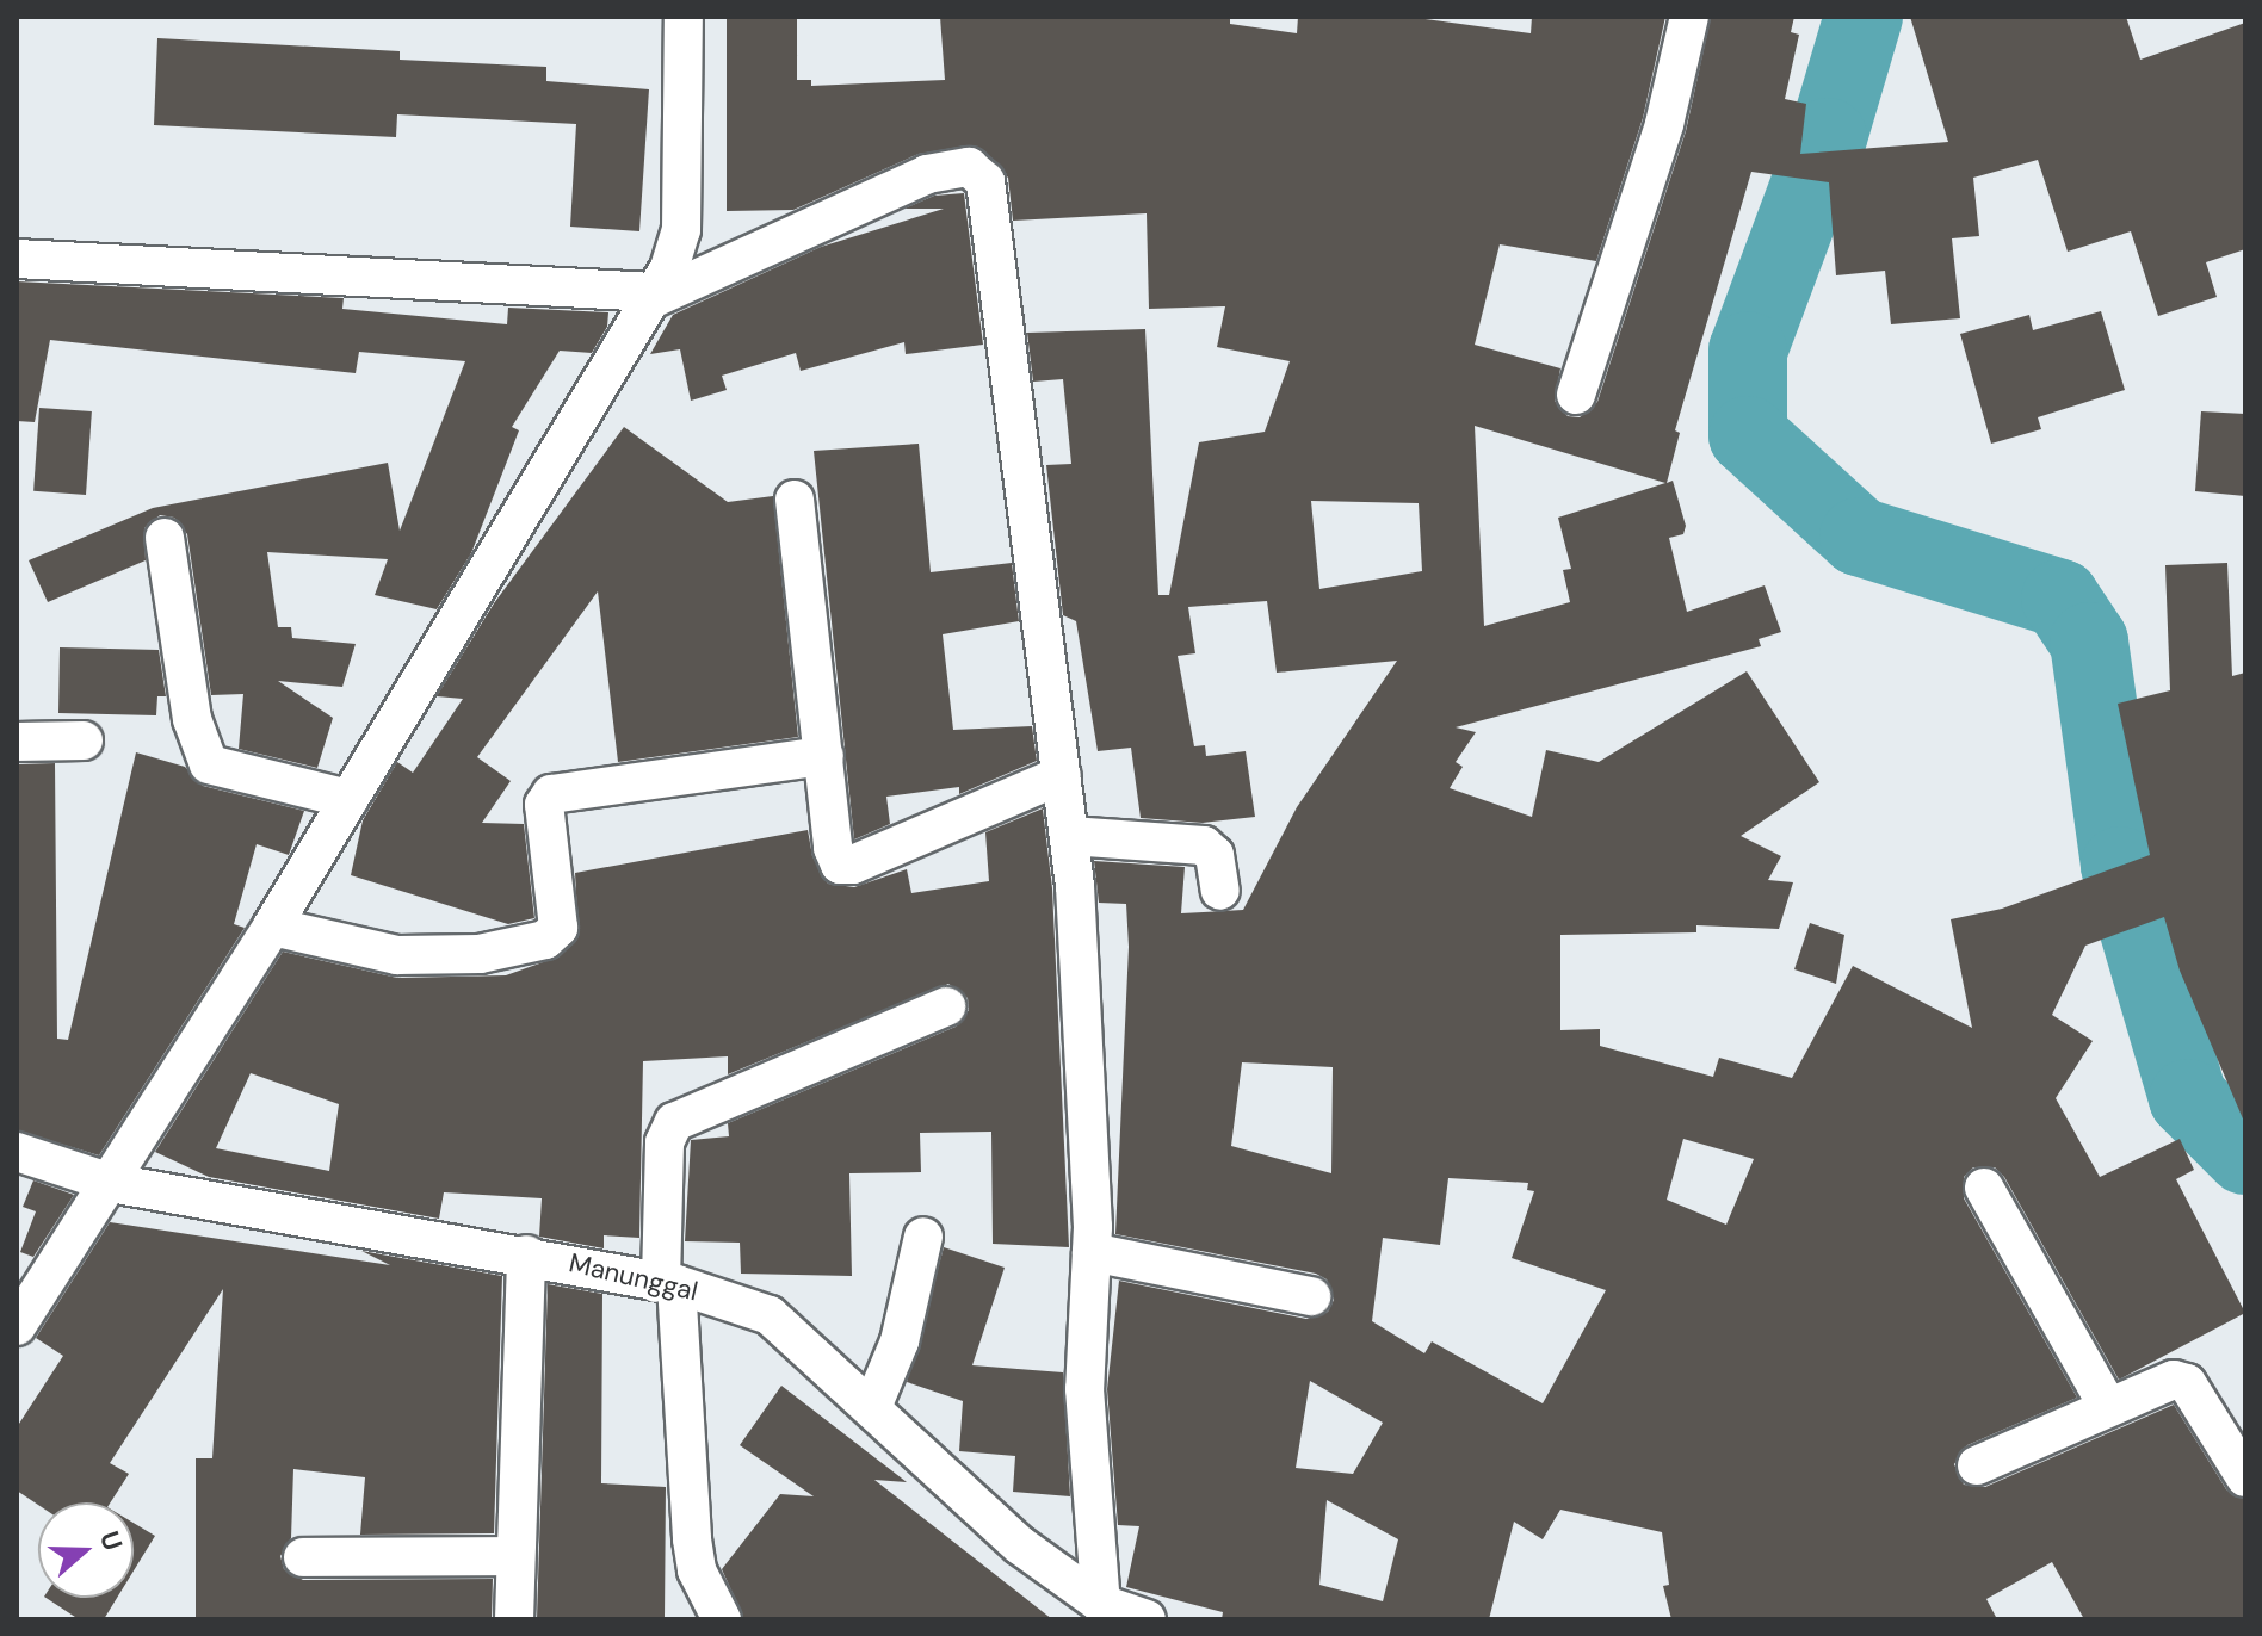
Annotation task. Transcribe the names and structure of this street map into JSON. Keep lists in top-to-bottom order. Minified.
{"streets":{"street":["Manunggal"]},"north":"right"}
